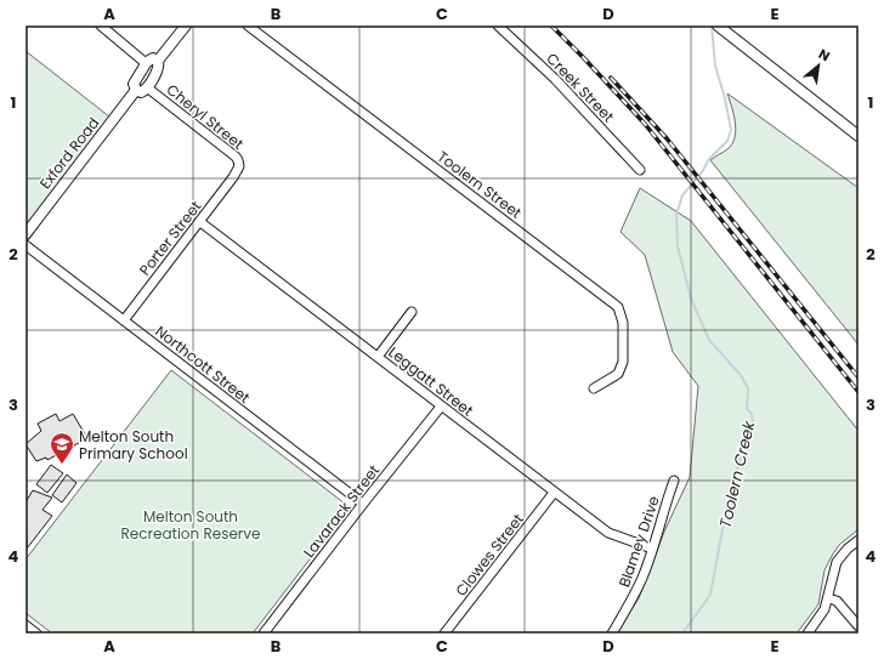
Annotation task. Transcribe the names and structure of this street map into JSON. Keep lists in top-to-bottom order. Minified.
{"streets":{"street":["Creek Street","Cheryl Street","Exford Road","Toolern Street","Porter Street","Northcott Street","Leggatt Street","Lavarack Street","Blamey Drive","Clowes Street"]},"crossings":[["Cheryl Street","Porter Street"],["Porter Street","Northcott Street"],["Porter Street","Leggatt Street"],["Northcott Street","Lavarack Street"],["Leggatt Street","Lavarack Street"],["Leggatt Street","Blamey Drive"],["Leggatt Street","Clowes Street"]],"water":["Toolern Creek"],"parks":["Melton South Recreation Reserve"],"places":{"school or university":["Melton South Primary School"]},"north":"top right","grid":{"columns":["A","B","C","D","E"],"rows":["1","2","3","4"]}}
